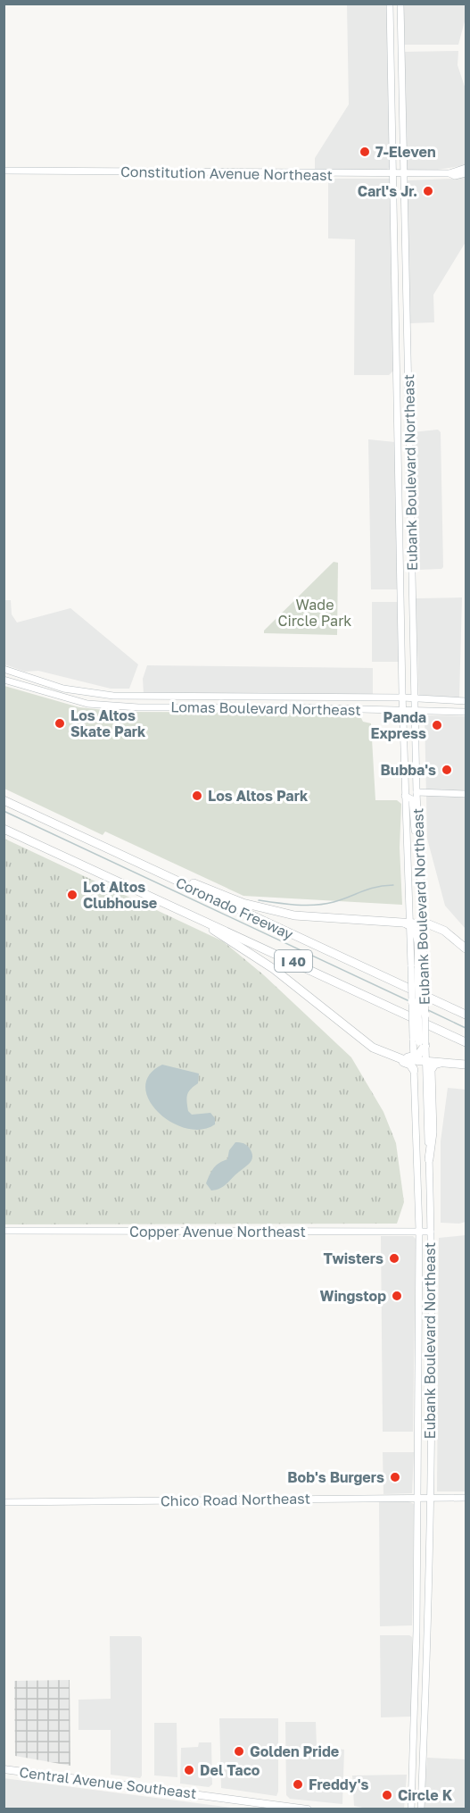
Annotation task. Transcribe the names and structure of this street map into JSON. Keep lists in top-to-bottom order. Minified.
{"streets":{"highway":["Coronado Freeway","I 40"],"main road":["Constitution Avenue Northeast","Eubank Boulevard Northeast","Lomas Boulevard Northeast","Copper Avenue Northeast","Chico Road Northeast","Central Avenue Southeast"]},"crossings":[["Constitution Avenue Northeast","Eubank Boulevard Northeast"],["Eubank Boulevard Northeast","Lomas Boulevard Northeast"],["Eubank Boulevard Northeast","Copper Avenue Northeast"],["Eubank Boulevard Northeast","Chico Road Northeast"]],"parks":["Wade Circle Park"],"places":["7-Eleven","Carl's Jr.","Los Altos Skate Park","Panda Express","Bubba's","Los Altos Park","Lot Altos Clubhouse","Twisters","Wingstop","Bob's Burgers","Golden Pride","Del Taco","Freddy's","Circle K"]}
